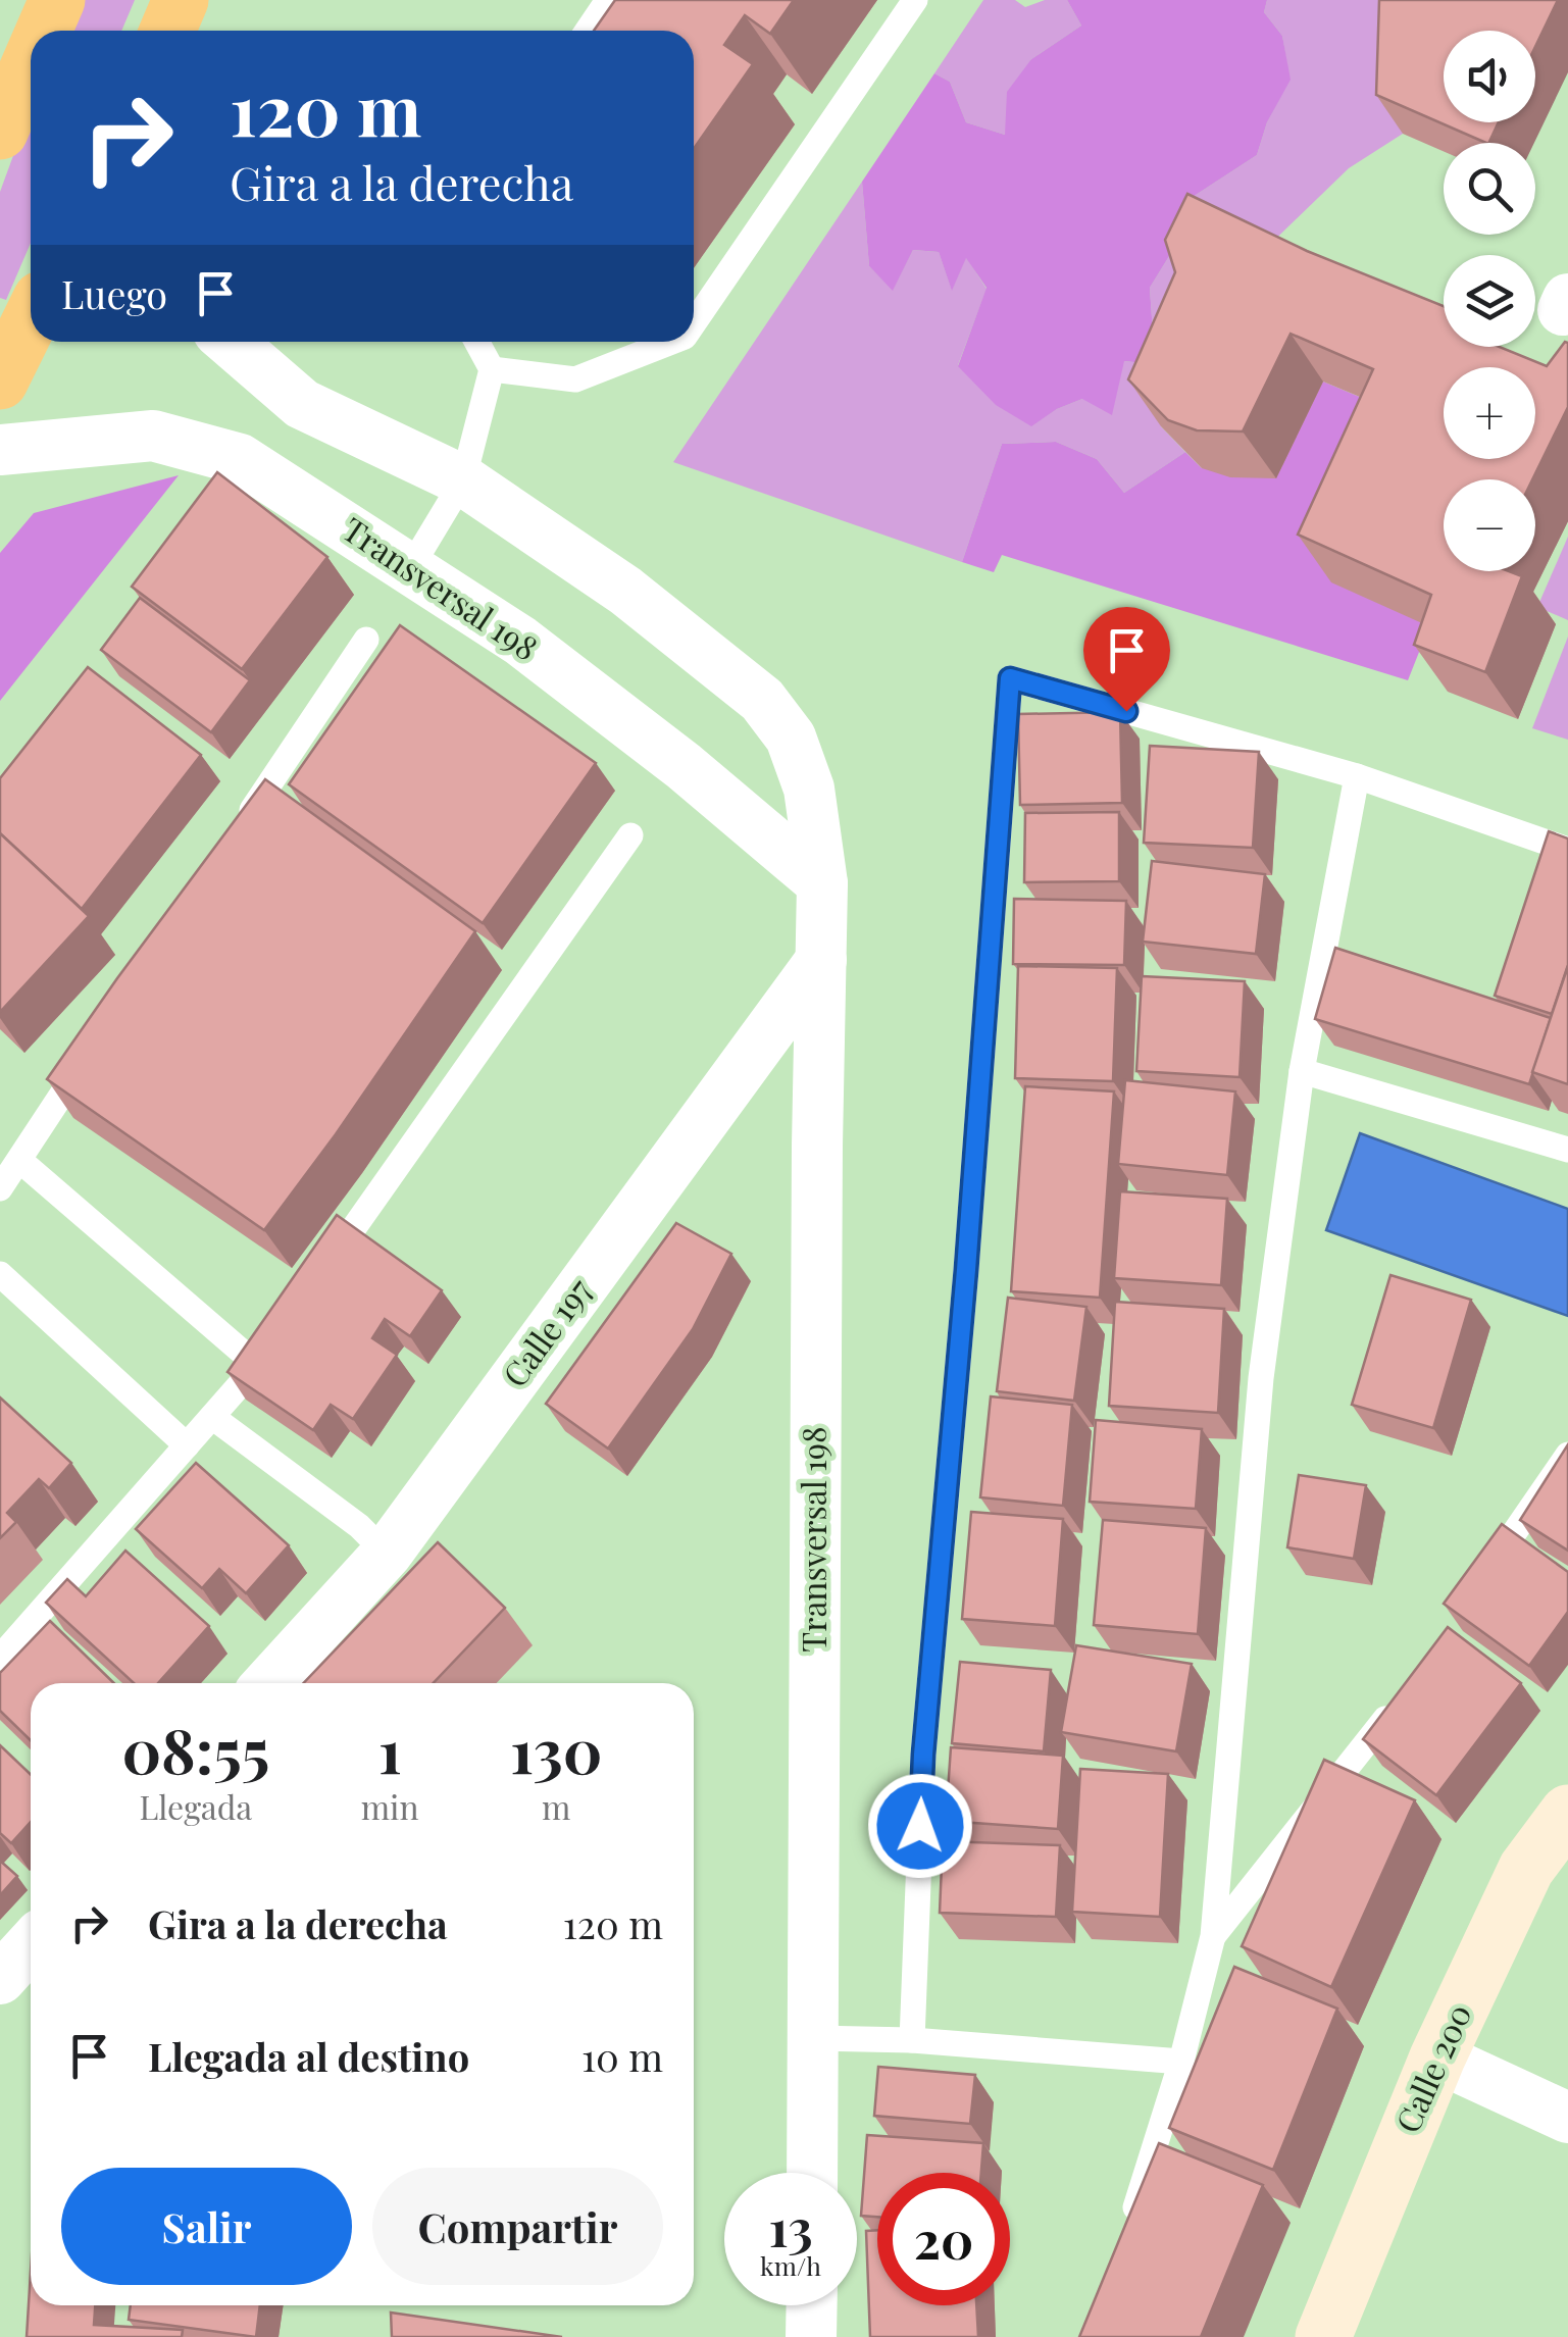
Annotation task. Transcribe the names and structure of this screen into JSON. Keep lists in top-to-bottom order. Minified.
{"streets":{"main road":["Calle 200"],"street":["Transversal 198","Calle 197"]},"crossings":[["Transversal 198","Calle 197"]],"page":{"map_buttons":["+","−"],"turn":["120 m","Gira a la derecha"],"then":"Luego","eta":["08:55","Llegada","1","min","130","m"],"list":[{"name":"Gira a la derecha","value":"120 m"},{"name":"Llegada al destino","value":"10 m"}],"buttons":["Salir","Compartir"],"speed":"13 km/h","limit":"20"}}
